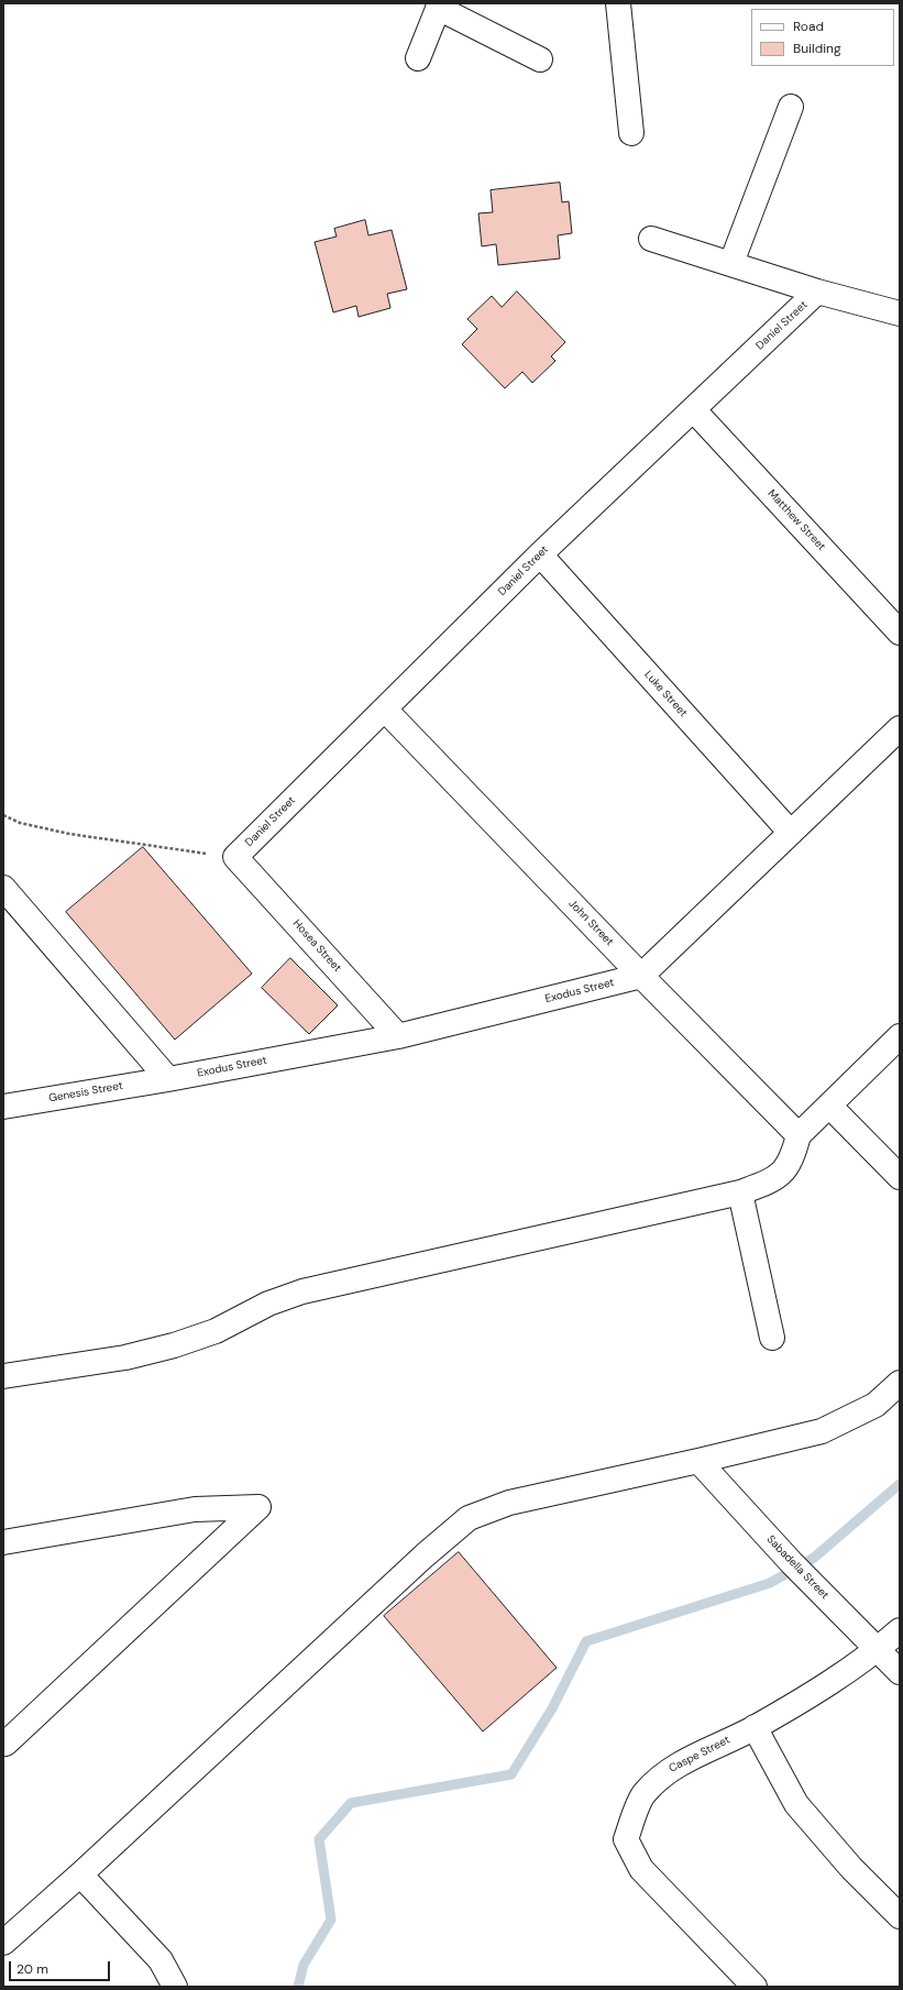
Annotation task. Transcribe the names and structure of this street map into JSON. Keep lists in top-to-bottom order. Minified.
{"streets":{"street":["Daniel Street","Matthew Street","Luke Street","John Street","Hosea Street","Exodus Street","Genesis Street","Sabadella Street","Caspe Street"]},"crossings":[["Daniel Street","Matthew Street"],["Daniel Street","Luke Street"],["Daniel Street","John Street"],["Daniel Street","Hosea Street"],["Luke Street","Exodus Street"],["John Street","Exodus Street"],["Hosea Street","Exodus Street"],["Exodus Street","Genesis Street"],["Sabadella Street","Caspe Street"]],"legend":["Road","Building"],"scale_bar":"20 m"}
